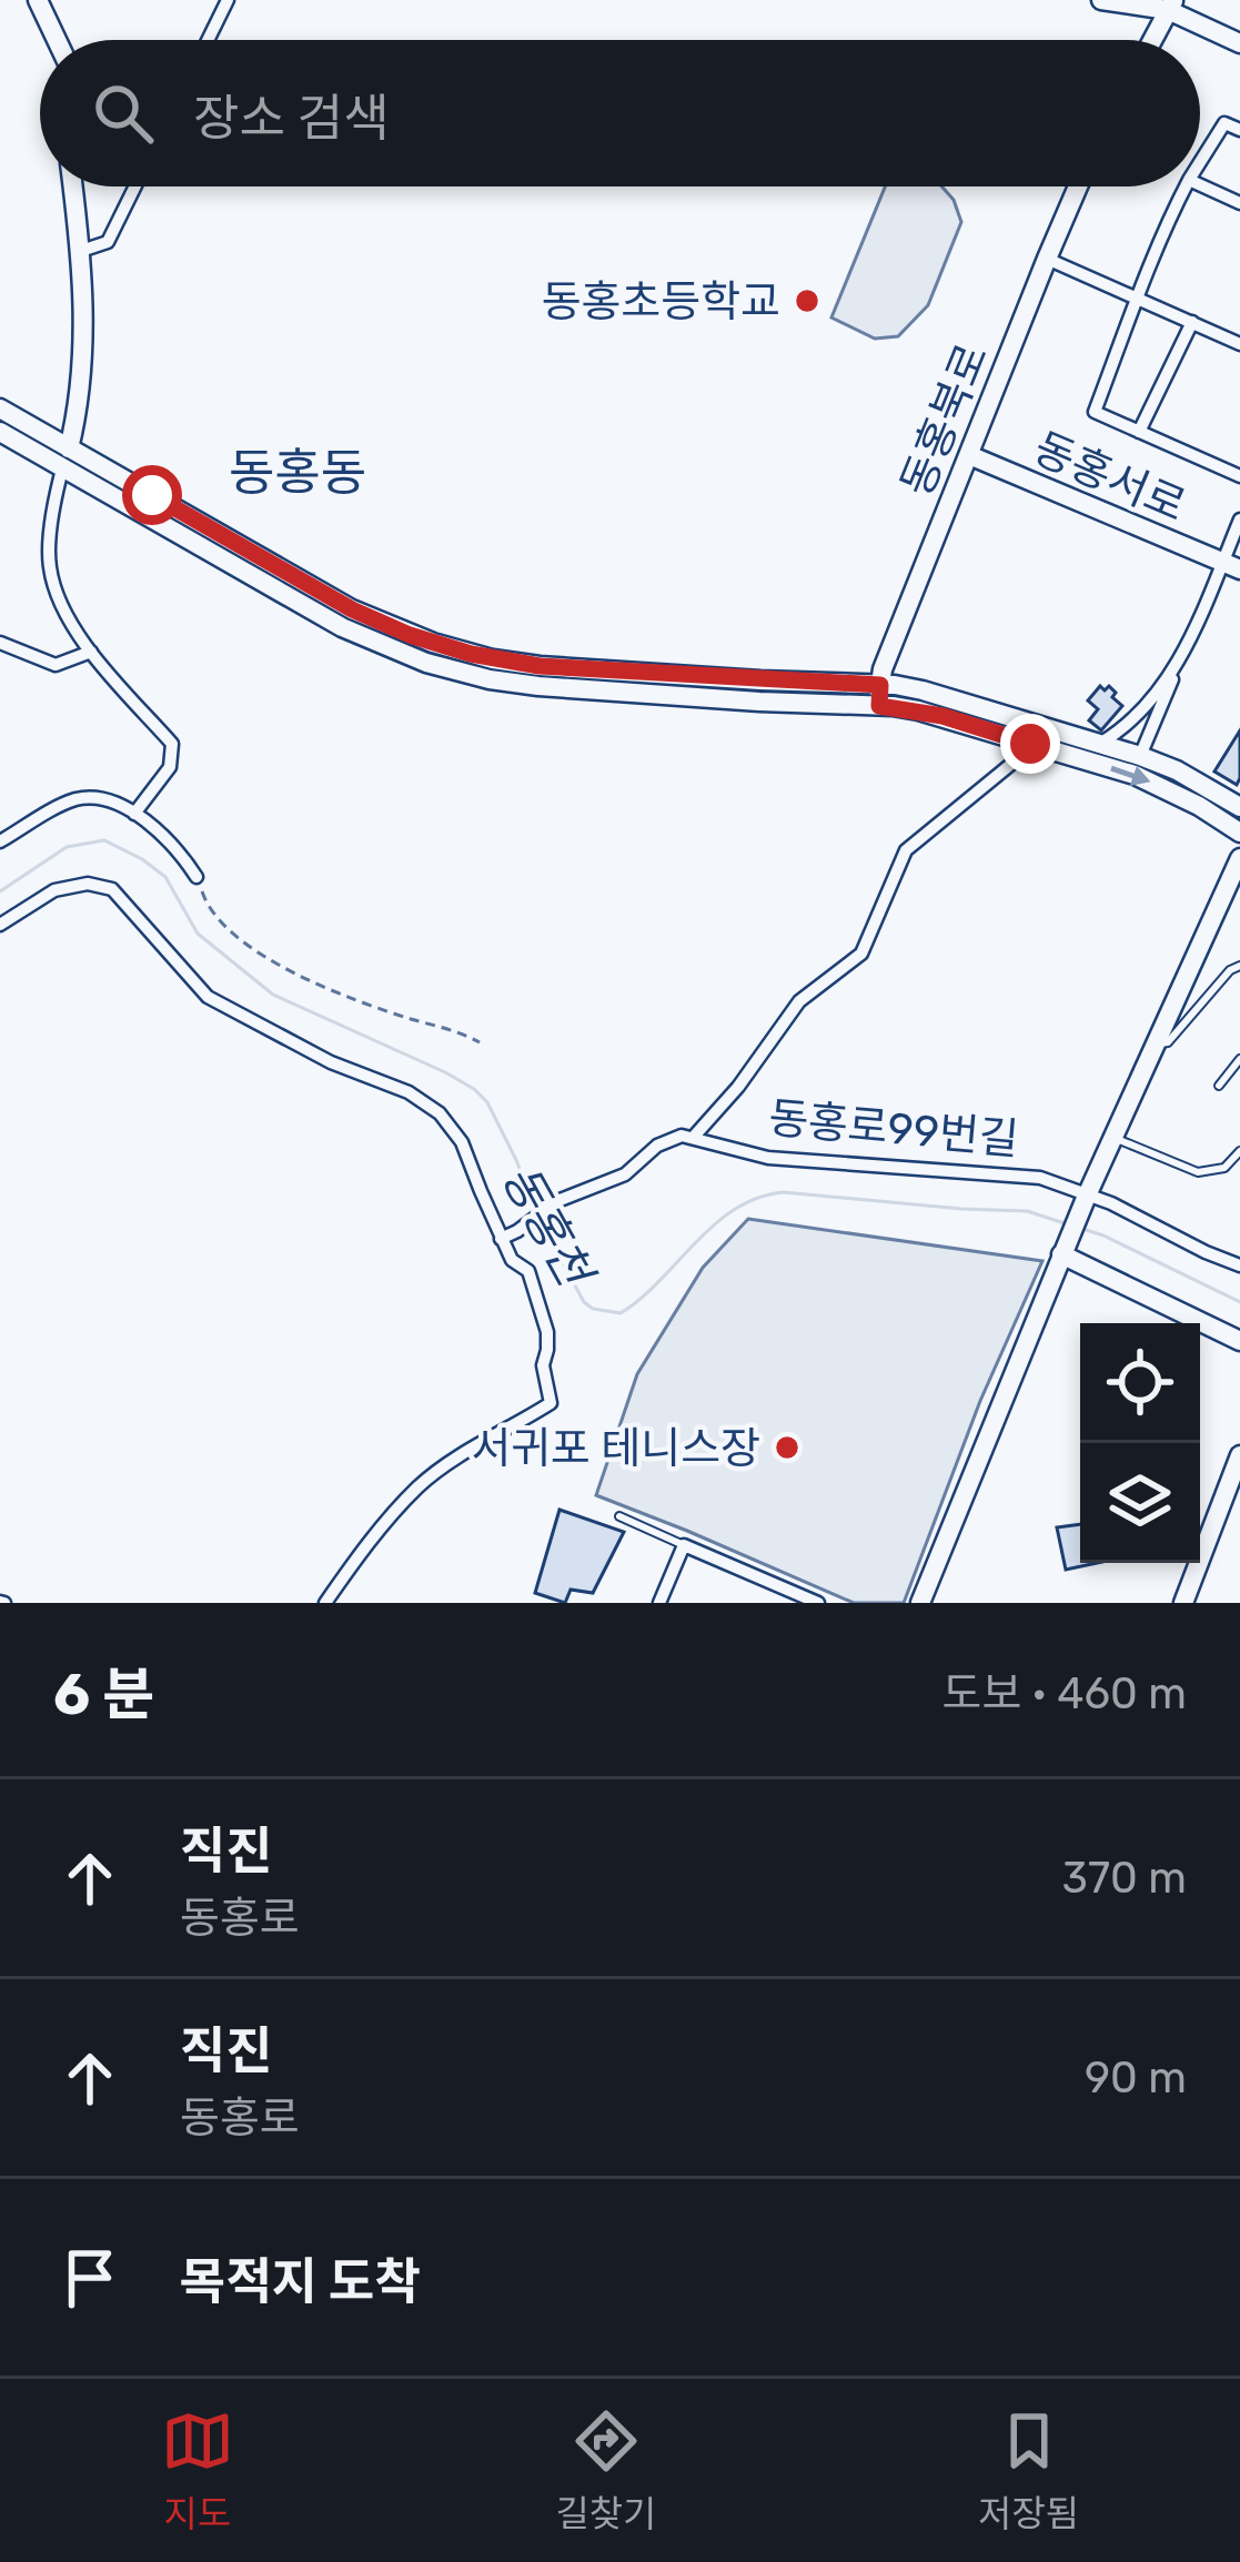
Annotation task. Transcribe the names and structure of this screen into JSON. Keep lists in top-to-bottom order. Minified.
{"streets":{"street":["동홍북로","동홍서로","동홍로99번길"]},"crossings":[["동홍북로","동홍서로"]],"districts":["동홍동"],"water":["동홍천"],"places":["동홍초등학교","서귀포 테니스장"],"page":{"search":"장소 검색","heading":["6 분","도보 · 460 m"],"list":[["직진","동홍로","370 m"],["직진","동홍로","90 m"],"목적지 도착"],"nav":["지도","길찾기","저장됨"]}}
